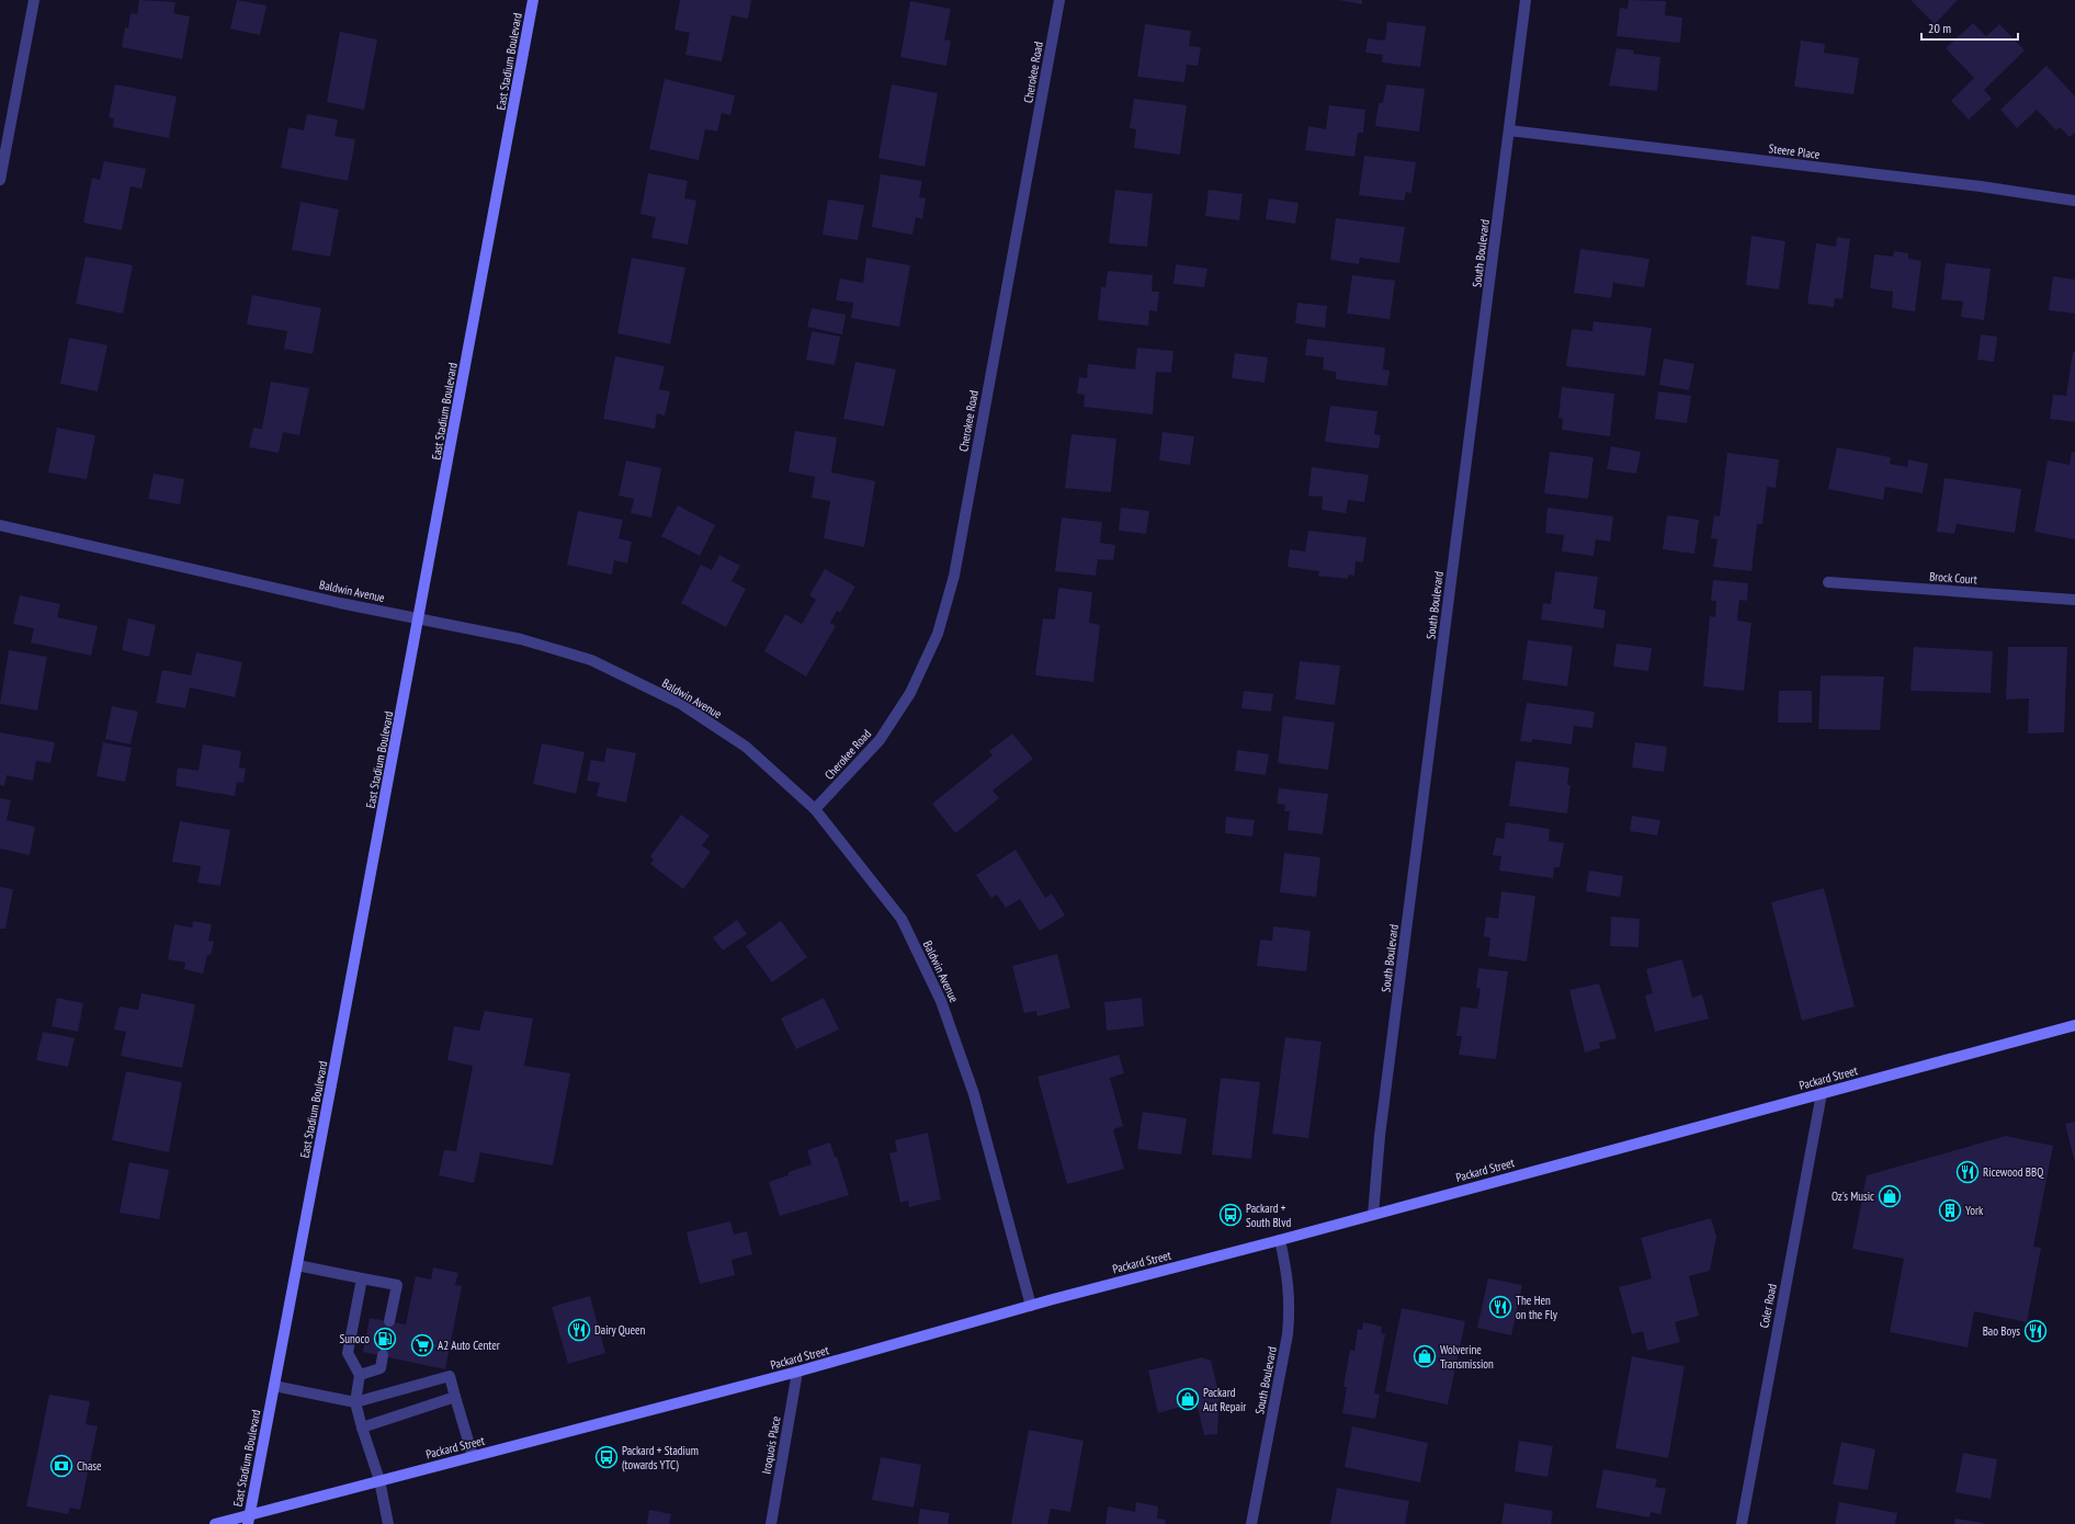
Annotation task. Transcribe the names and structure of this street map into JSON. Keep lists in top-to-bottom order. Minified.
{"streets":{"main road":["East Stadium Boulevard","Packard Street"],"street":["Cherokee Road","Steere Place","South Boulevard","Brock Court","Baldwin Avenue","Coler Road","Iroquois Place"]},"crossings":[["East Stadium Boulevard","Baldwin Avenue"],["East Stadium Boulevard","Packard Street"],["Cherokee Road","Baldwin Avenue"],["Steere Place","South Boulevard"],["South Boulevard","Packard Street"],["Baldwin Avenue","Packard Street"],["Packard Street","Coler Road"],["Packard Street","Iroquois Place"]],"places":{"restaurant":["Ricewood BBQ","The Hen on the Fly","Dairy Queen","Bao Boys"],"shop":["Oz's Music","Wolverine Transmission","Packard Aut Repair"],"building":["York"],"bus stop":["Packard + South Blvd","Packard + Stadium (towards YTC)"],"fuel station":["Sunoco"],"supermarket":["A2 Auto Center"],"bank":["Chase"]},"scale_bar":"20 m"}
